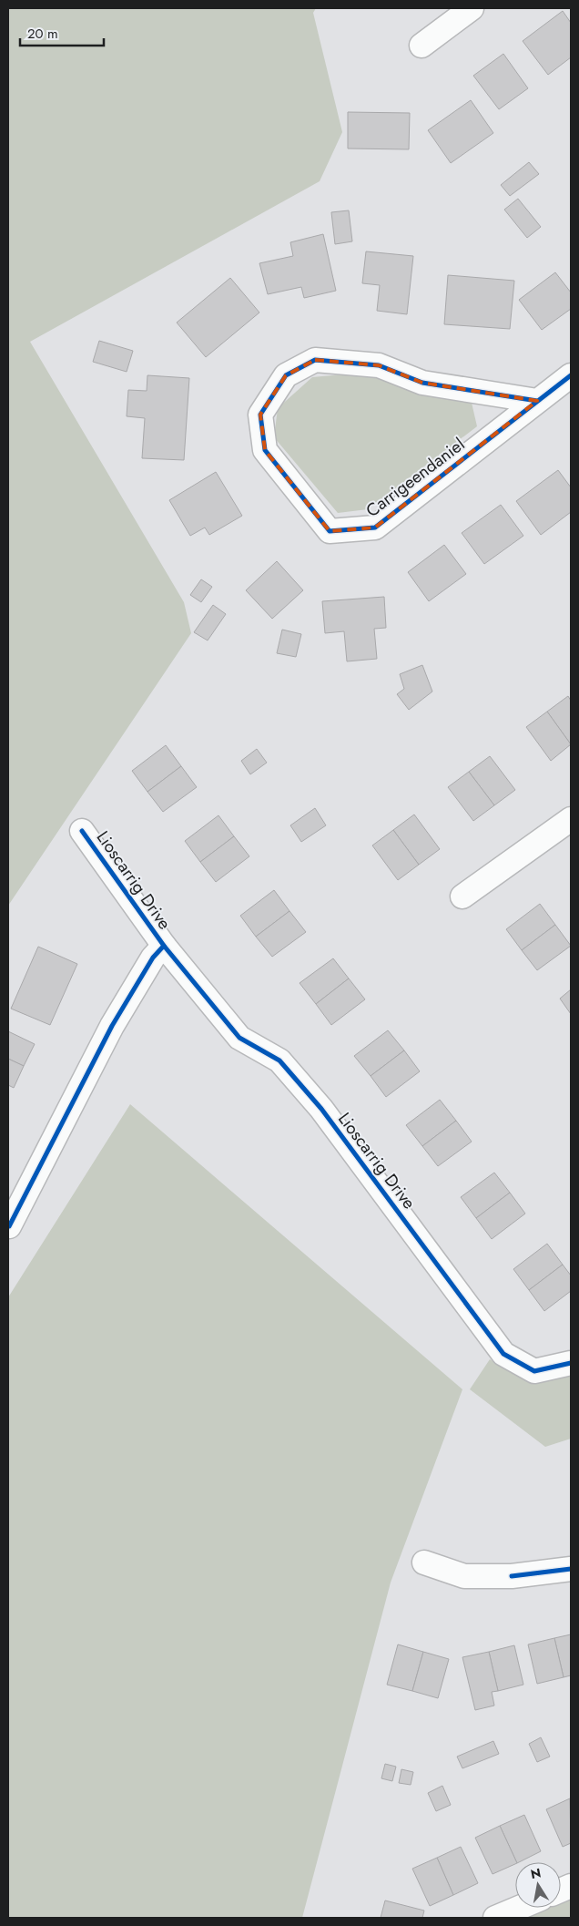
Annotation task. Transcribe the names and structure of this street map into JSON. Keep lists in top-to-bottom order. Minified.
{"streets":{"street":["Carrigeendaniel","Lioscarrig Drive"]},"scale_bar":"20 m","north":"top"}
